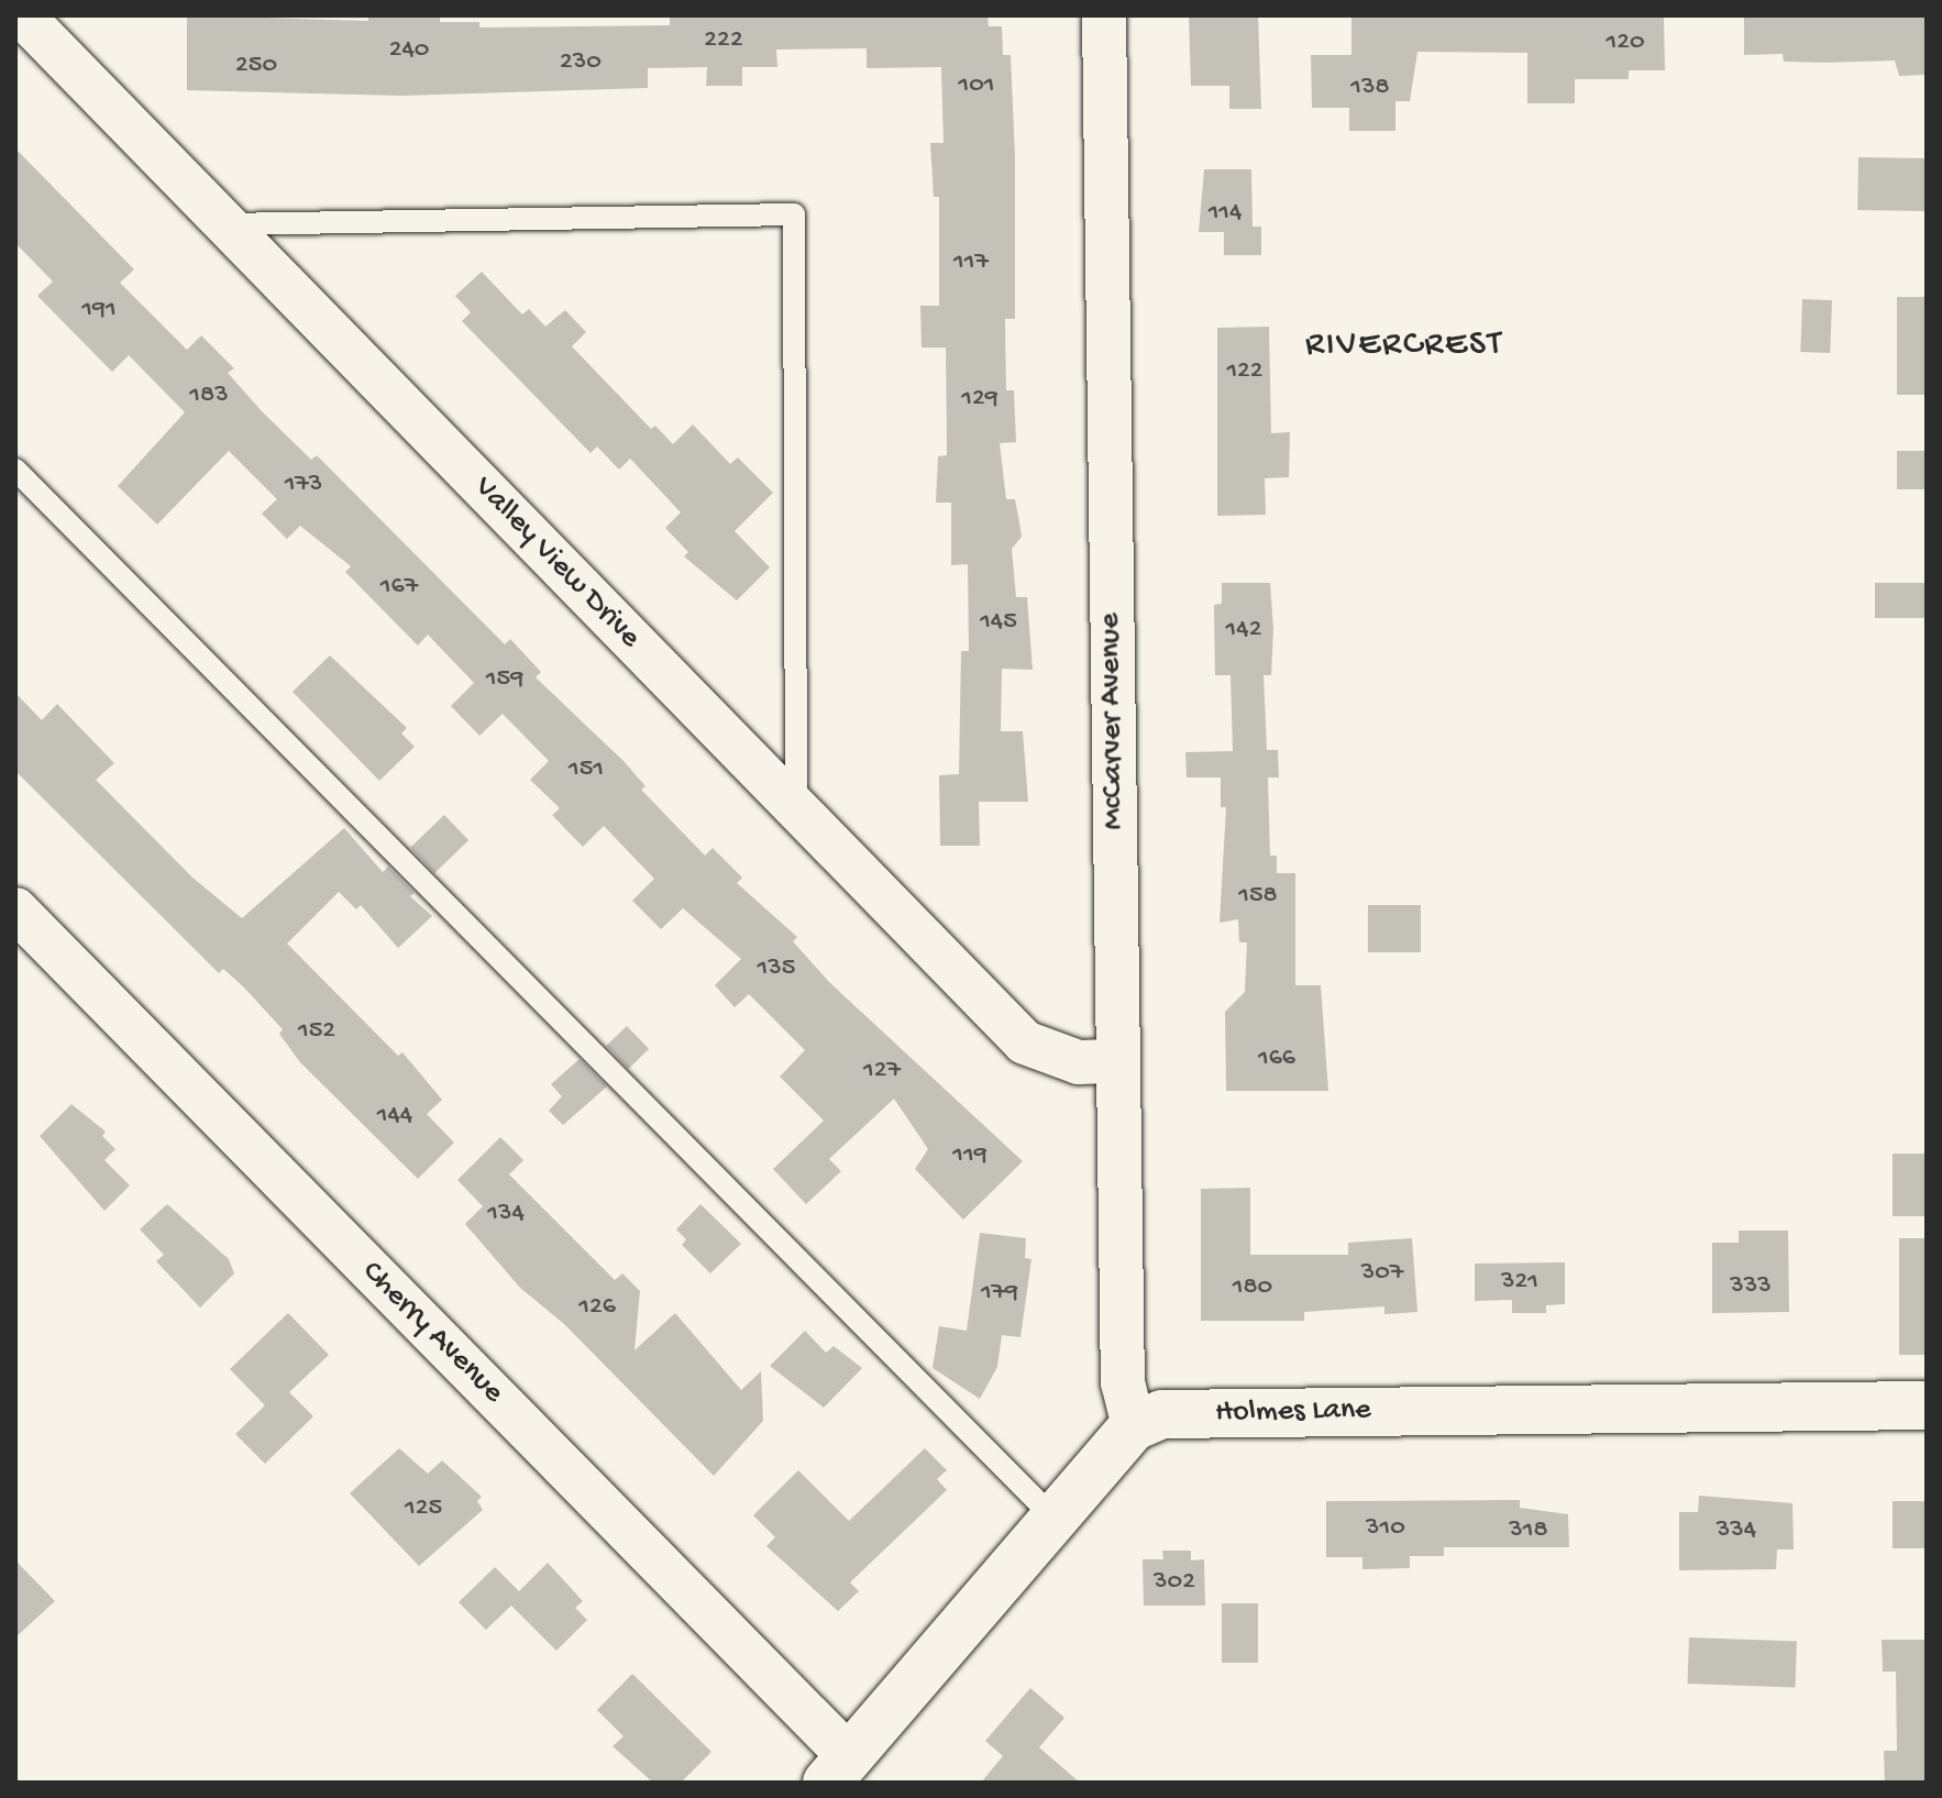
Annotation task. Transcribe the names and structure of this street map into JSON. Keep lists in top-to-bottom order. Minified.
{"streets":{"street":["Valley View Drive","McCarver Avenue","Cherry Avenue","Holmes Lane"]},"crossings":[["Valley View Drive","McCarver Avenue"],["McCarver Avenue","Holmes Lane"]],"districts":["RIVERCREST"],"house_numbers":["222","120","240","230","250","101","138","114","117","191","122","183","129","173","167","145","142","159","151","158","135","152","166","127","144","119","134","307","321","333","180","179","126","125","310","318","334","302"]}
